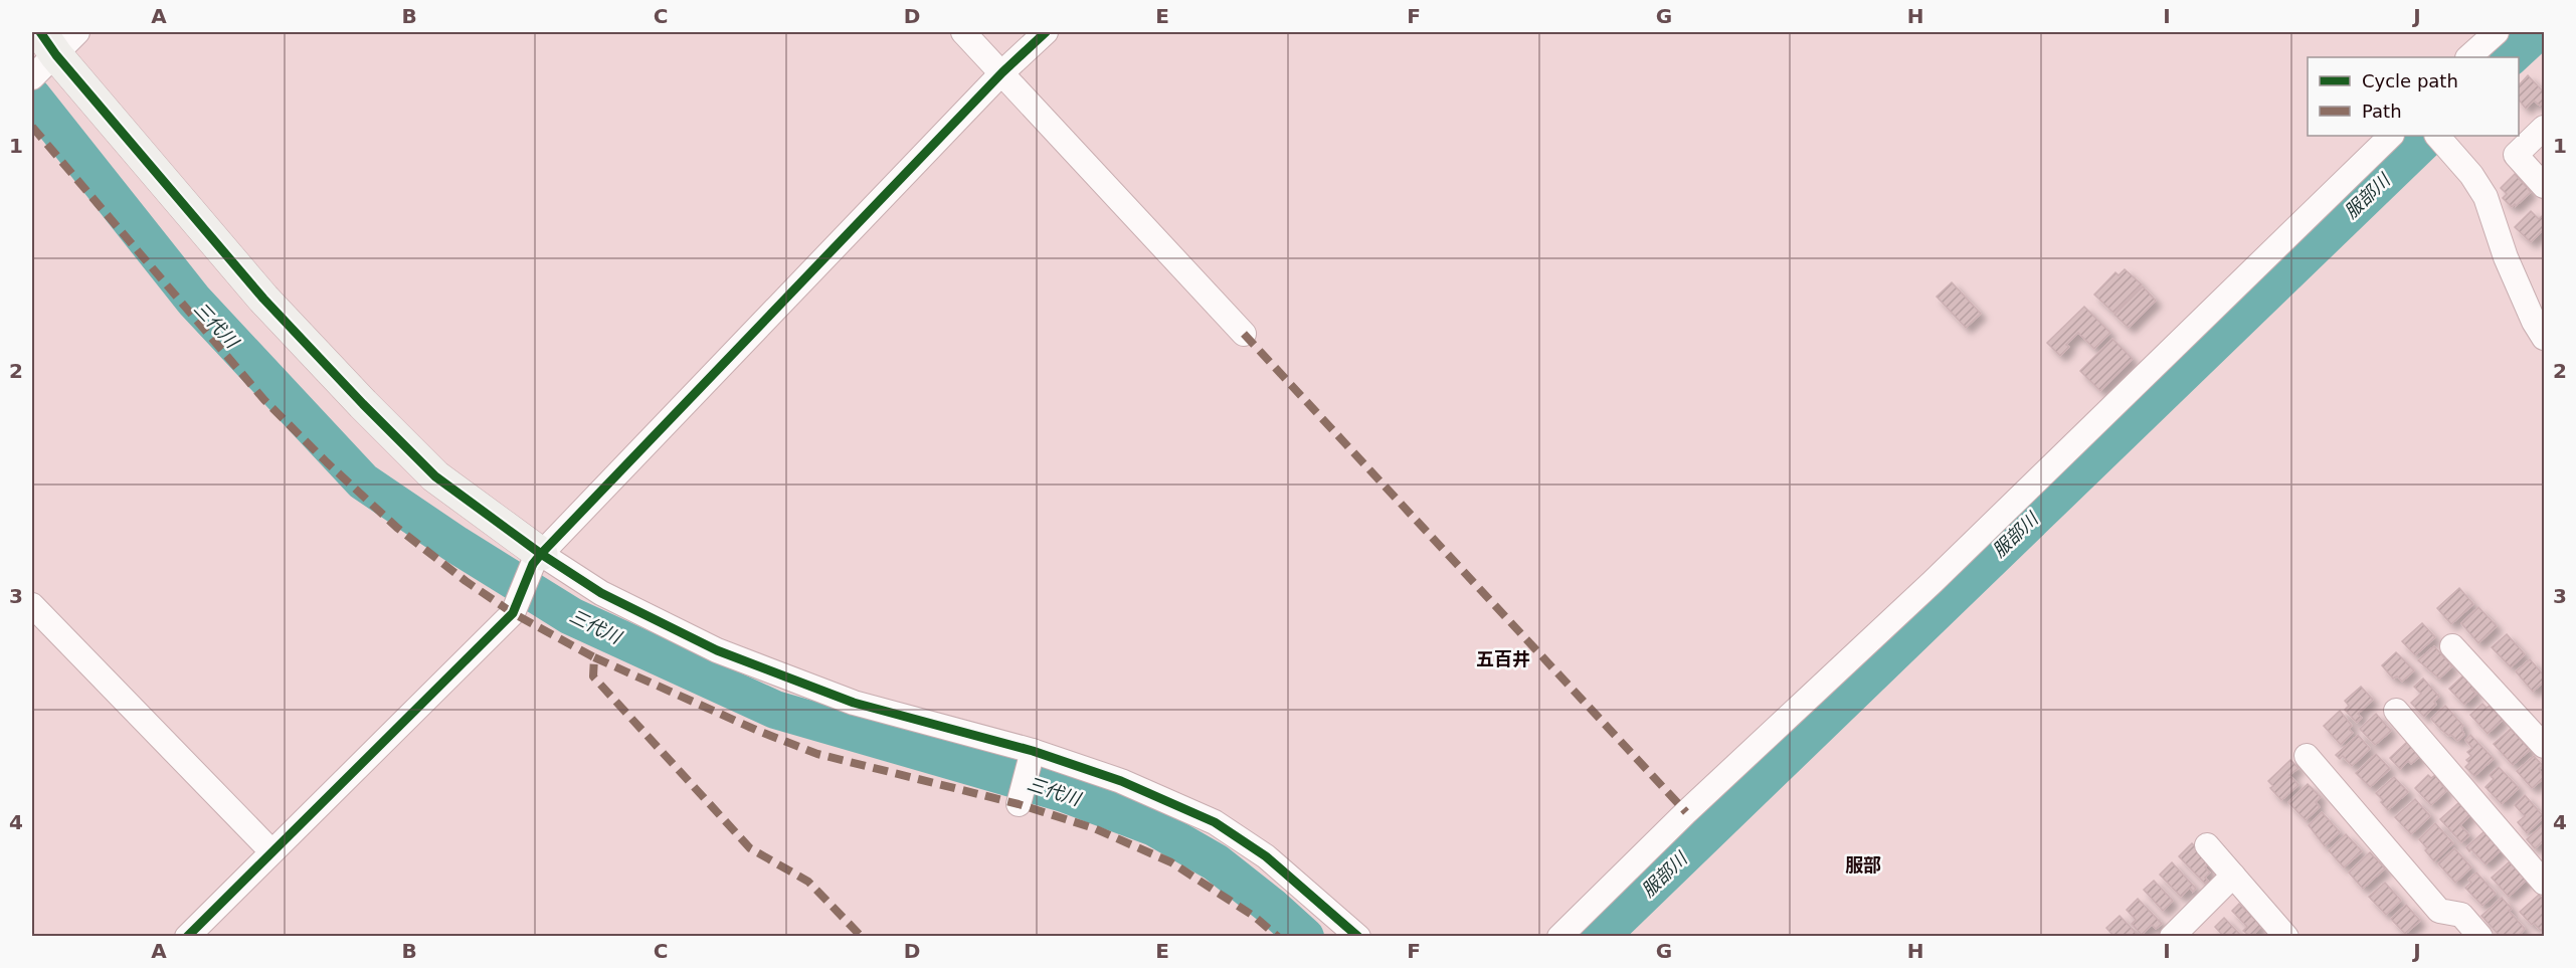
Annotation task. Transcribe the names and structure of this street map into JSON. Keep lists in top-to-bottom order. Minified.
{"districts":["五百井","服部"],"water":["服部川","三代川"],"legend":["Cycle path","Path"],"grid":{"columns":["A","B","C","D","E","F","G","H","I","J"],"rows":["1","2","3","4"]}}
